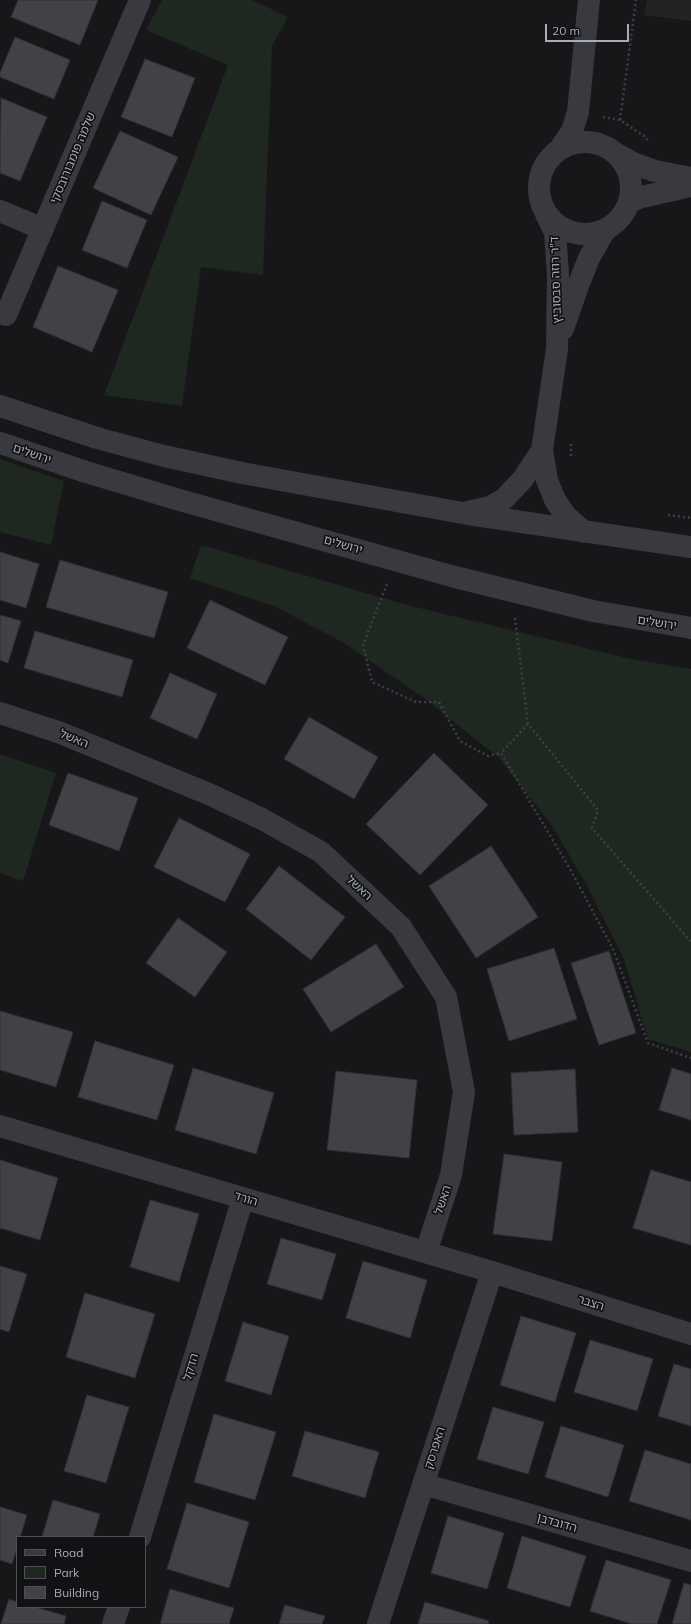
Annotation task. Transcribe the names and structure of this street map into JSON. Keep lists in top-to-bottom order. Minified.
{"streets":{"street":["שלמה פומבורובסקי","ד\"ר רוזה סבסוביץ","ירושלים","האשל","הורד","הצבר","הדקל","האפרסק","הדובדבן"]},"crossings":[["האשל","הורד"],["הורד","הצבר"],["הורד","הדקל"],["הורד","האפרסק"],["הצבר","האפרסק"],["האפרסק","הדובדבן"]],"legend":["Road","Park","Building"],"scale_bar":"20 m"}
